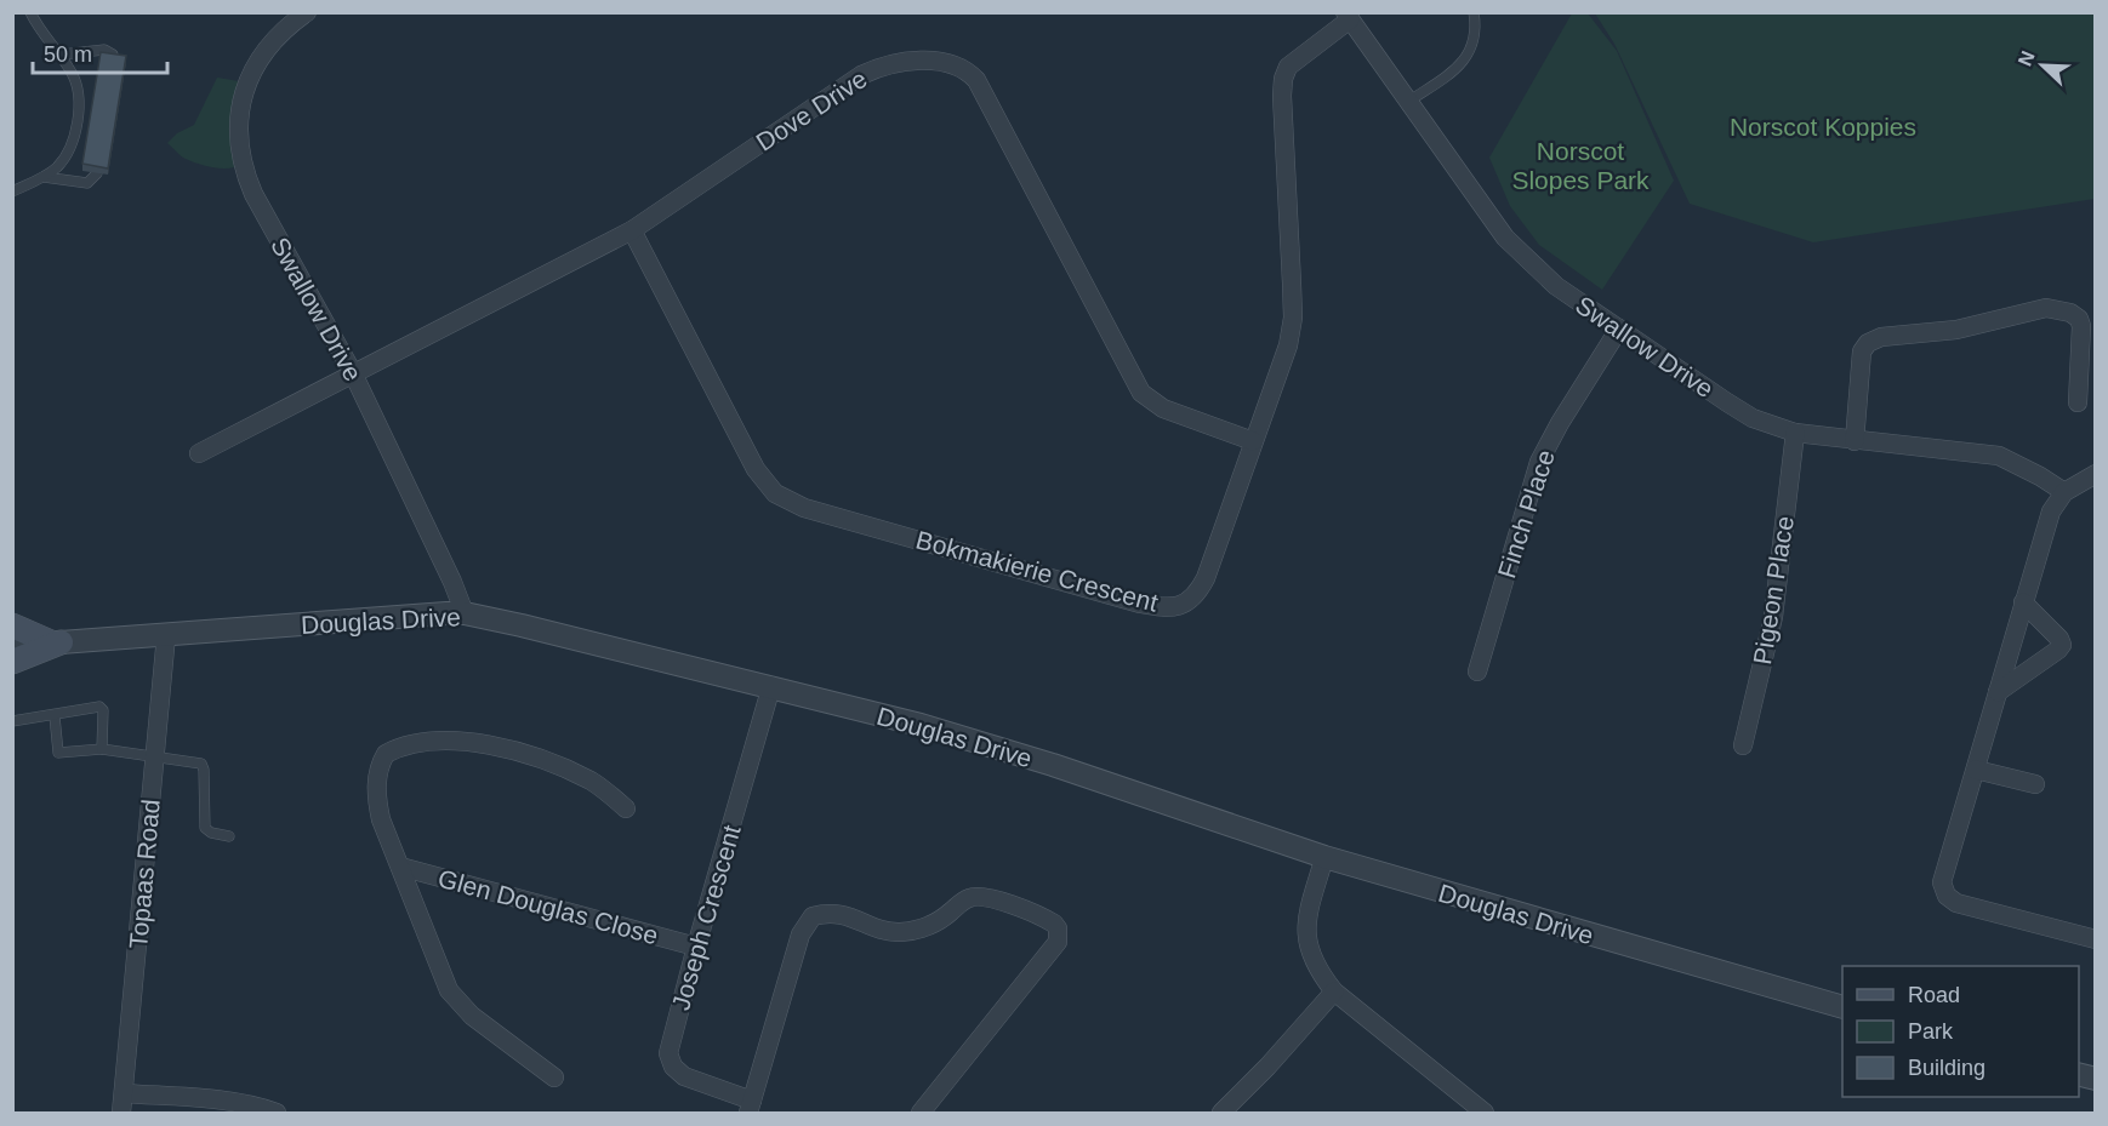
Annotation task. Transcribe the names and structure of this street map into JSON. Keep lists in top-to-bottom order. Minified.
{"streets":{"street":["Dove Drive","Swallow Drive","Finch Place","Bokmakierie Crescent","Pigeon Place","Douglas Drive","Topaas Road","Glen Douglas Close","Joseph Crescent"]},"crossings":[["Dove Drive","Swallow Drive"],["Dove Drive","Bokmakierie Crescent"],["Swallow Drive","Finch Place"],["Swallow Drive","Bokmakierie Crescent"],["Swallow Drive","Pigeon Place"],["Swallow Drive","Douglas Drive"],["Douglas Drive","Topaas Road"],["Douglas Drive","Joseph Crescent"],["Glen Douglas Close","Joseph Crescent"]],"parks":["Norscot Koppies","Norscot Slopes Park"],"legend":["Road","Park","Building"],"scale_bar":"50 m","north":"top left"}
